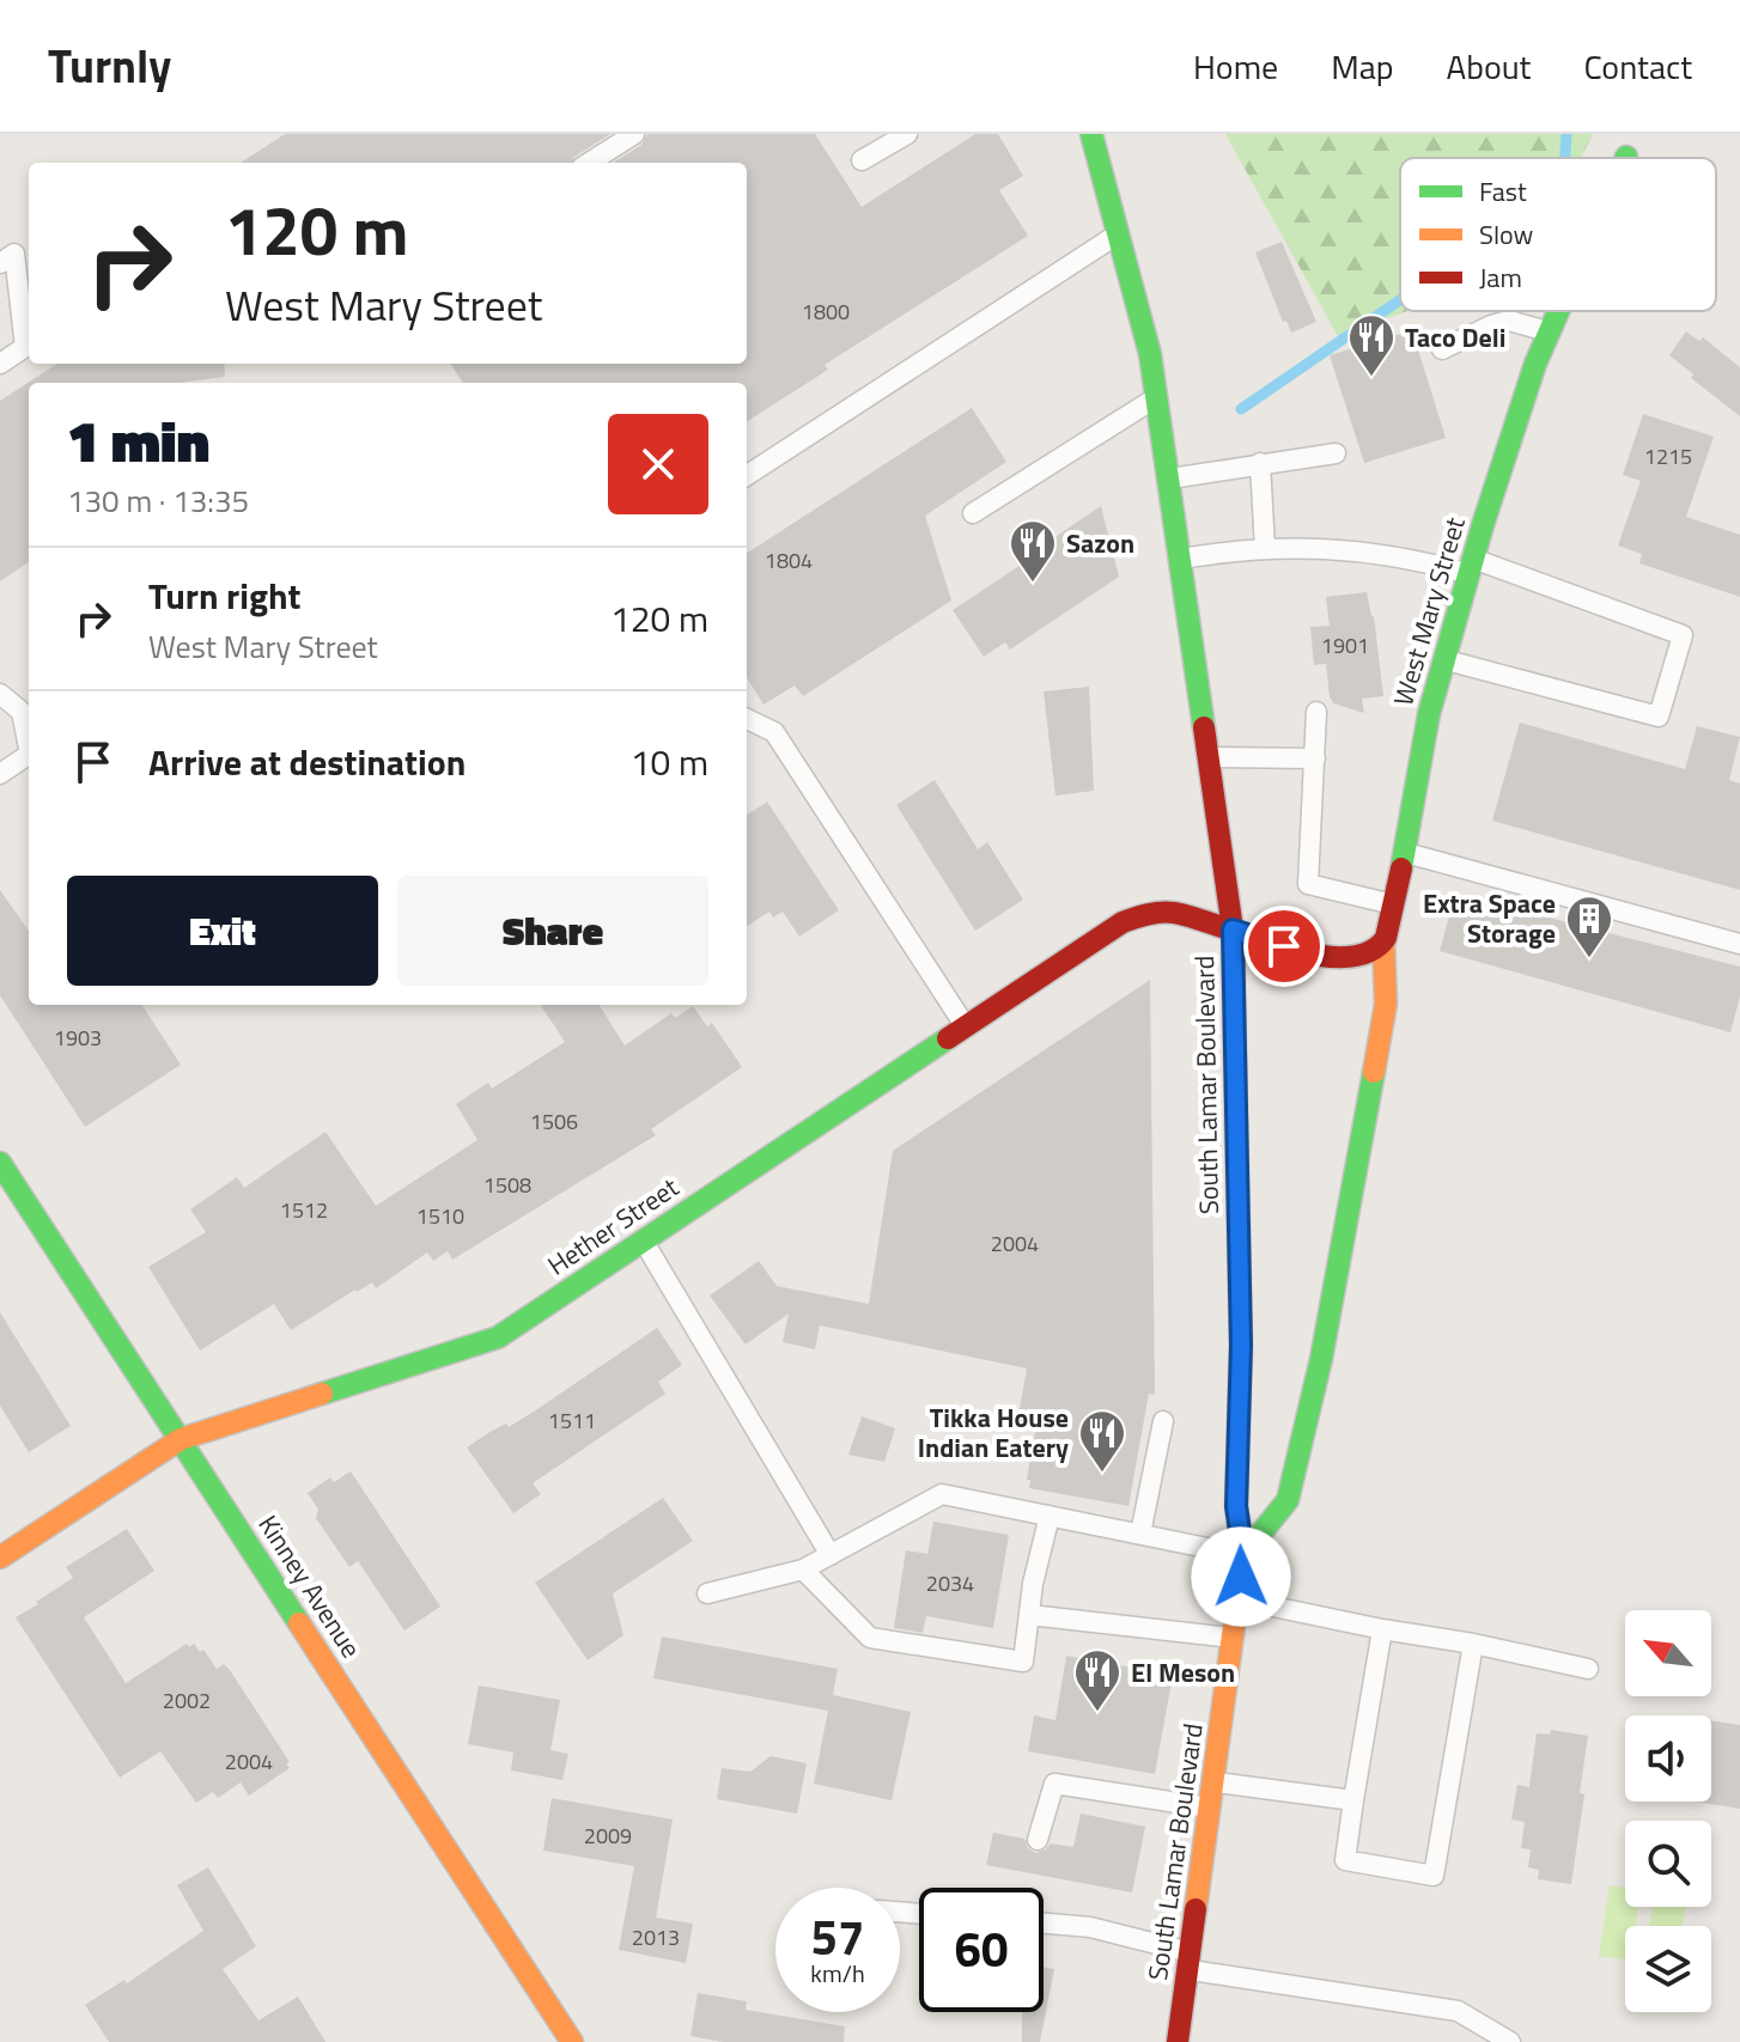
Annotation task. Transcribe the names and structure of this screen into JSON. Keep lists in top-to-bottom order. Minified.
{"streets":{"street":["West Mary Street","South Lamar Boulevard","Hether Street","Kinney Avenue"]},"crossings":[["West Mary Street","South Lamar Boulevard"],["South Lamar Boulevard","Hether Street"],["Hether Street","Kinney Avenue"]],"places":{"restaurant":["Taco Deli","Sazon","Tikka House Indian Eatery","El Meson"],"building":["Extra Space Storage"]},"house_numbers":["1800","1215","1804","1901","1903","1506","1508","1512","1510","2004","1511","2034","2002","2004","2009","2013"],"legend":["Fast","Slow","Jam"],"north":"top left","page":{"header":"Turnly","nav":["Home","Map","About","Contact"],"turn":["120 m","West Mary Street"],"heading":["1 min","130 m · 13:35"],"list":[{"name":"Turn right","note":"West Mary Street","value":"120 m"},{"name":"Arrive at destination","value":"10 m"}],"buttons":["Exit","Share"],"speed":"57 km/h","limit":"60"}}
